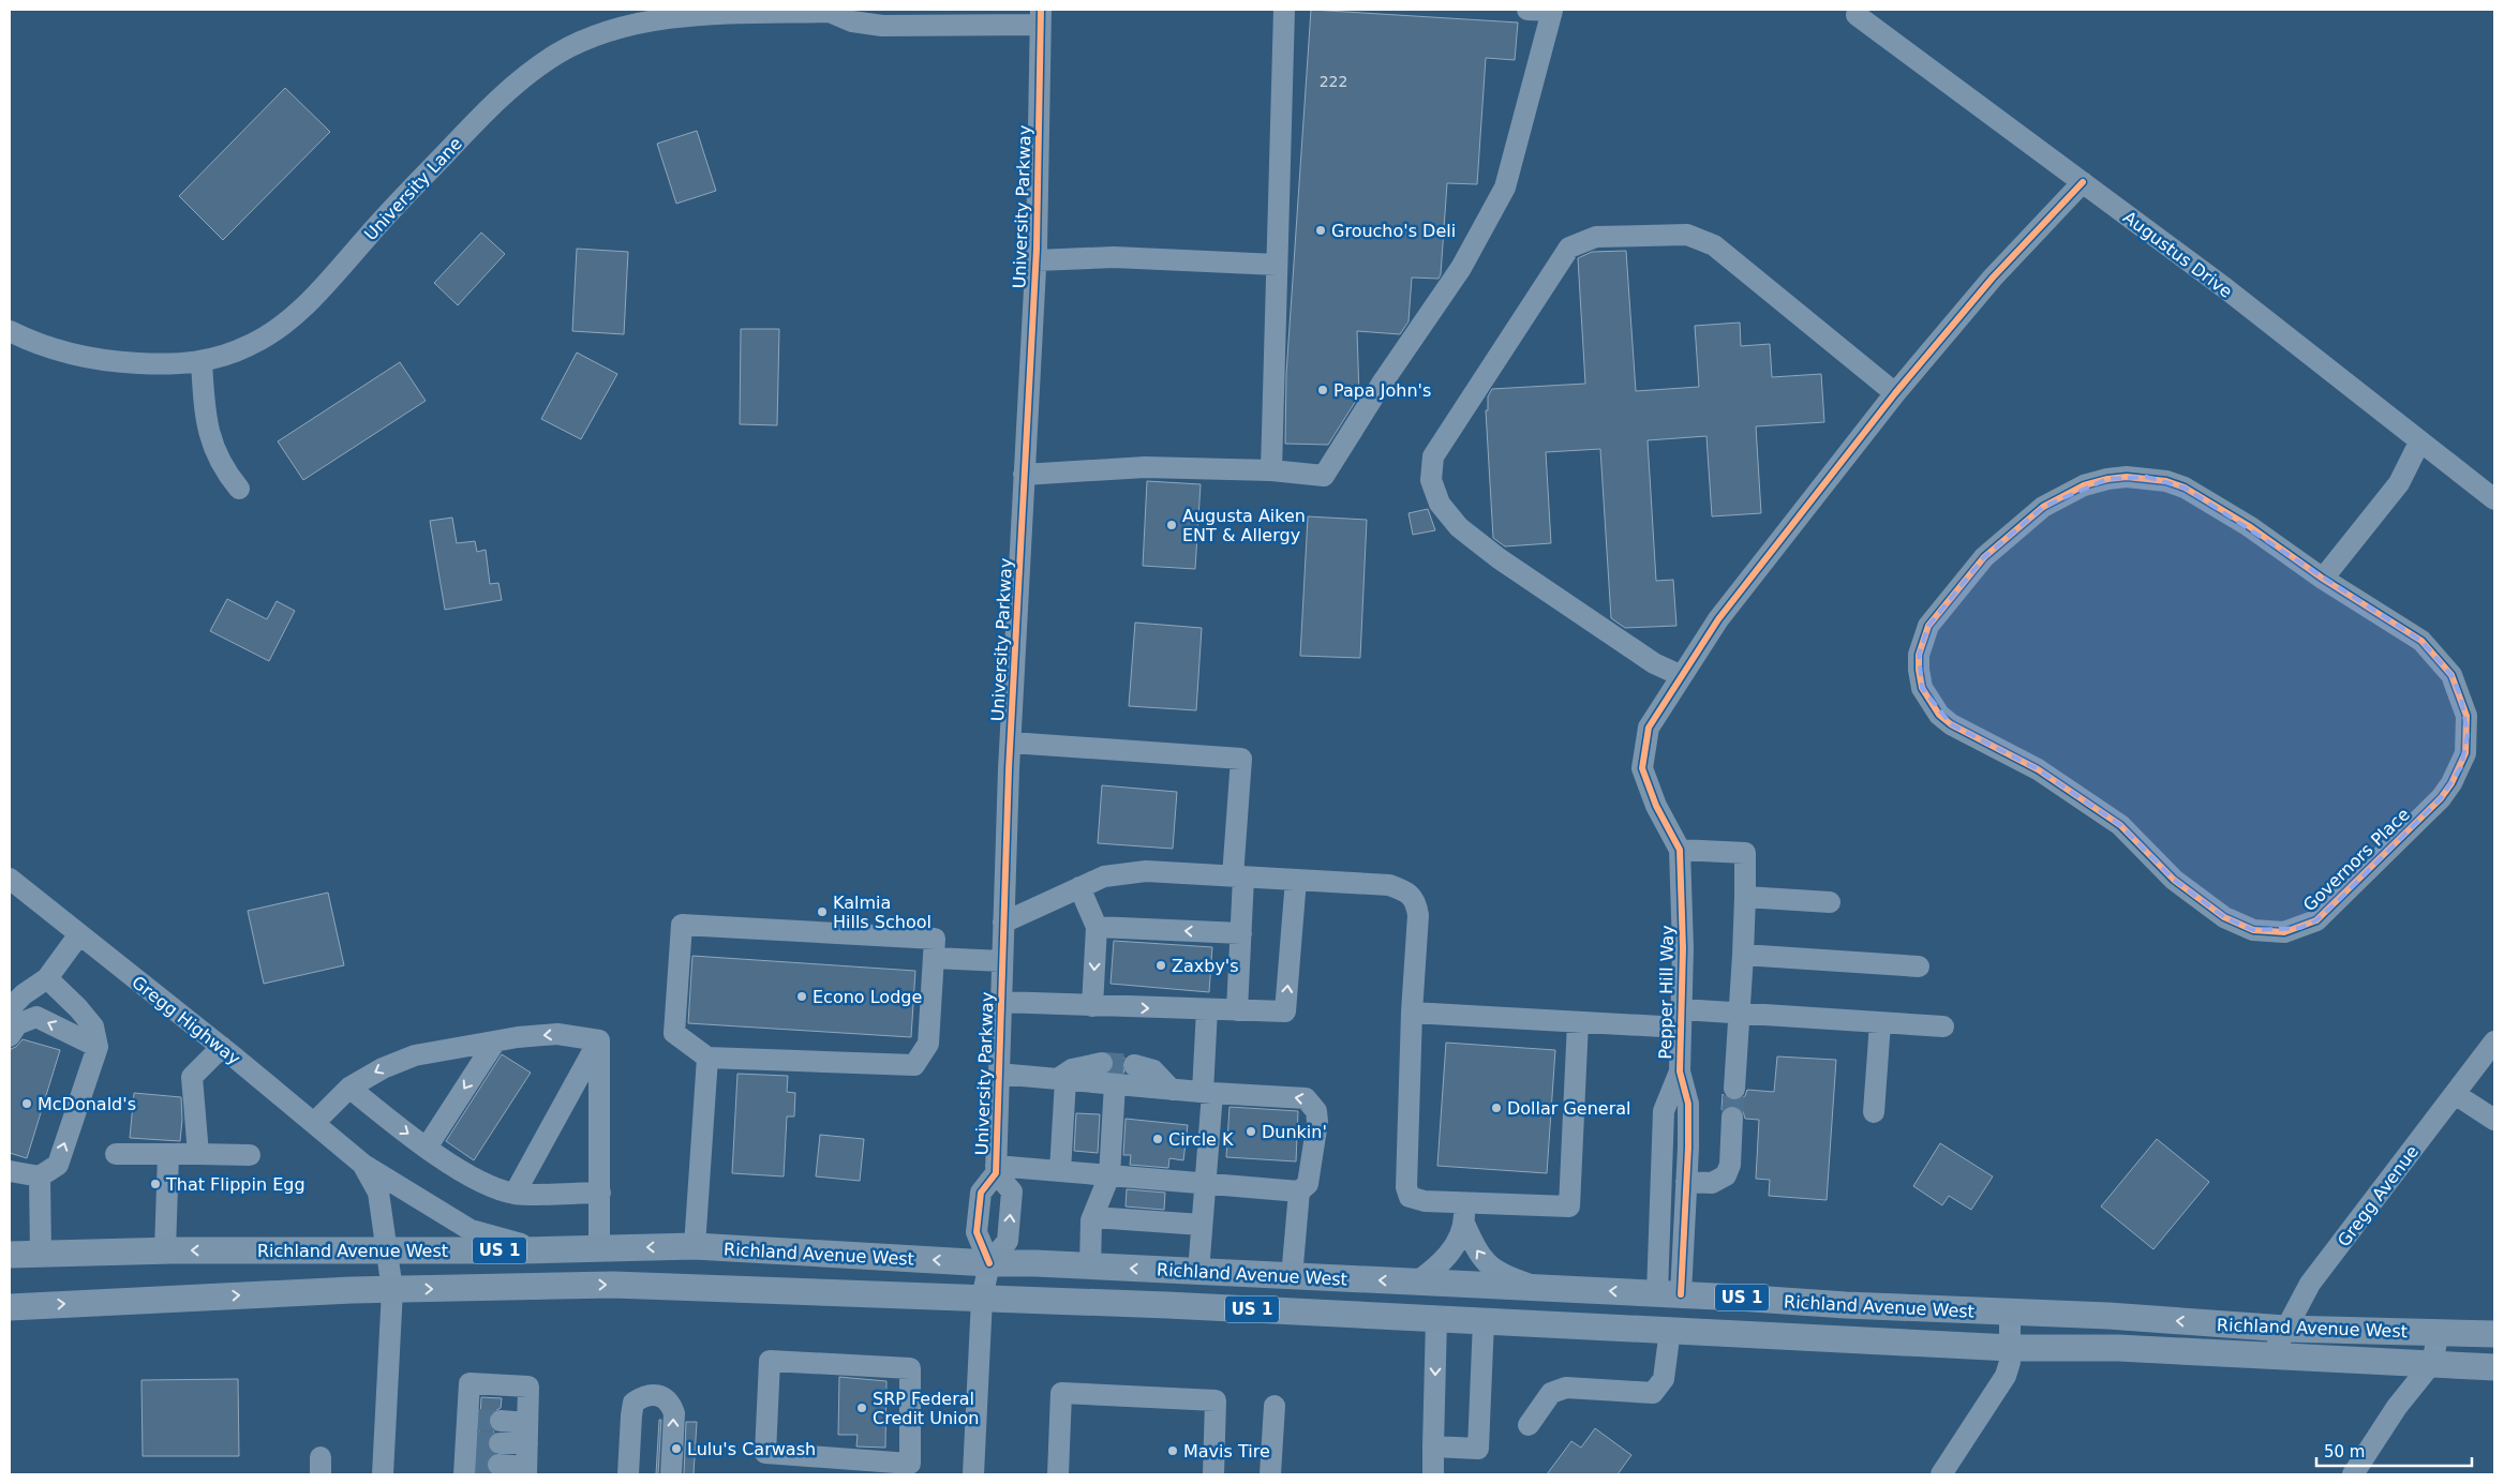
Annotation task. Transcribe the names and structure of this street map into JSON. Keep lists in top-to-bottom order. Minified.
{"streets":{"main road":["Richland Avenue West","US 1"],"street":["University Lane","University Parkway","Augustus Drive","Governors Place","Pepper Hill Way","Gregg Highway","Gregg Avenue"]},"crossings":[["University Lane","University Parkway"],["University Parkway","Richland Avenue West"],["Pepper Hill Way","Richland Avenue West"],["Gregg Highway","Richland Avenue West"],["Gregg Avenue","Richland Avenue West"]],"places":["Groucho's Deli","Papa John's","Augusta Aiken ENT & Allergy","Kalmia Hills School","Zaxby's","Econo Lodge","McDonald's","Dollar General","Dunkin'","Circle K","That Flippin Egg","SRP Federal Credit Union","Lulu's Carwash","Mavis Tire"],"house_numbers":["222"],"scale_bar":"50 m"}
